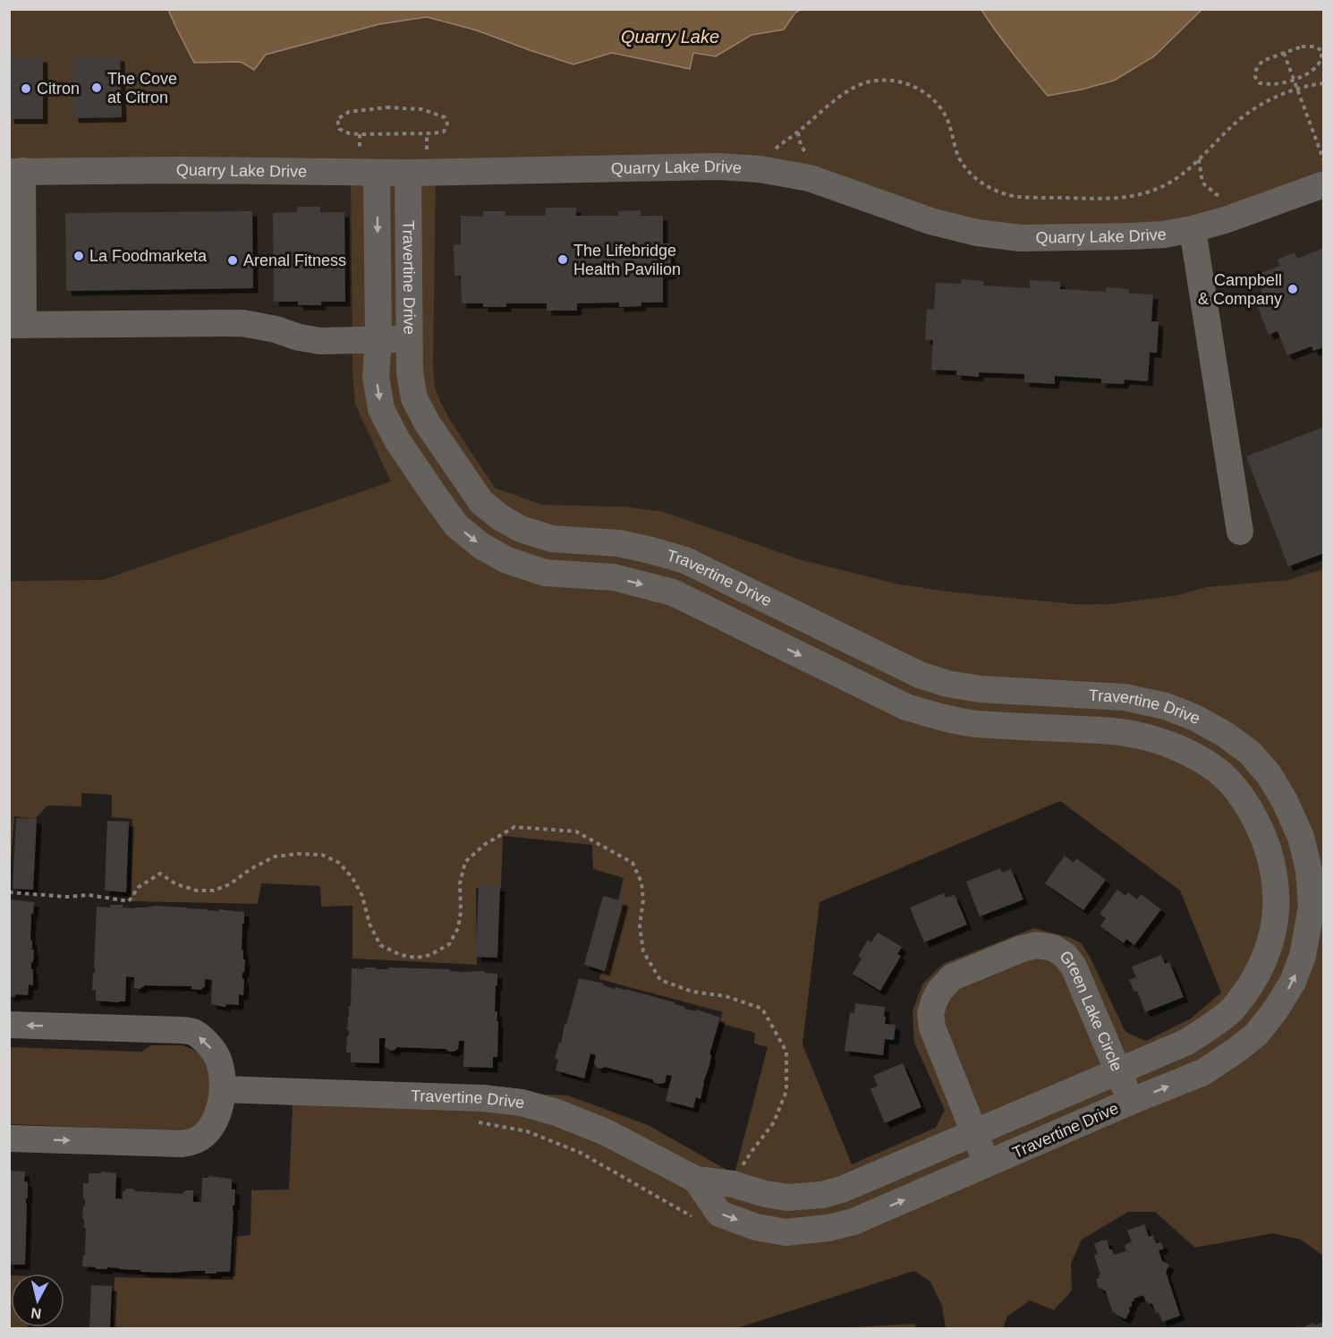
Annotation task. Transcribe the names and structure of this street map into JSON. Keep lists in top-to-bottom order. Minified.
{"streets":{"street":["Quarry Lake Drive","Travertine Drive","Green Lake Circle"]},"crossings":[["Quarry Lake Drive","Travertine Drive"],["Travertine Drive","Green Lake Circle"]],"water":["Quarry Lake"],"places":["The Cove at Citron","Citron","La Foodmarketa","The Lifebridge Health Pavilion","Arenal Fitness","Campbell & Company"],"north":"bottom"}
